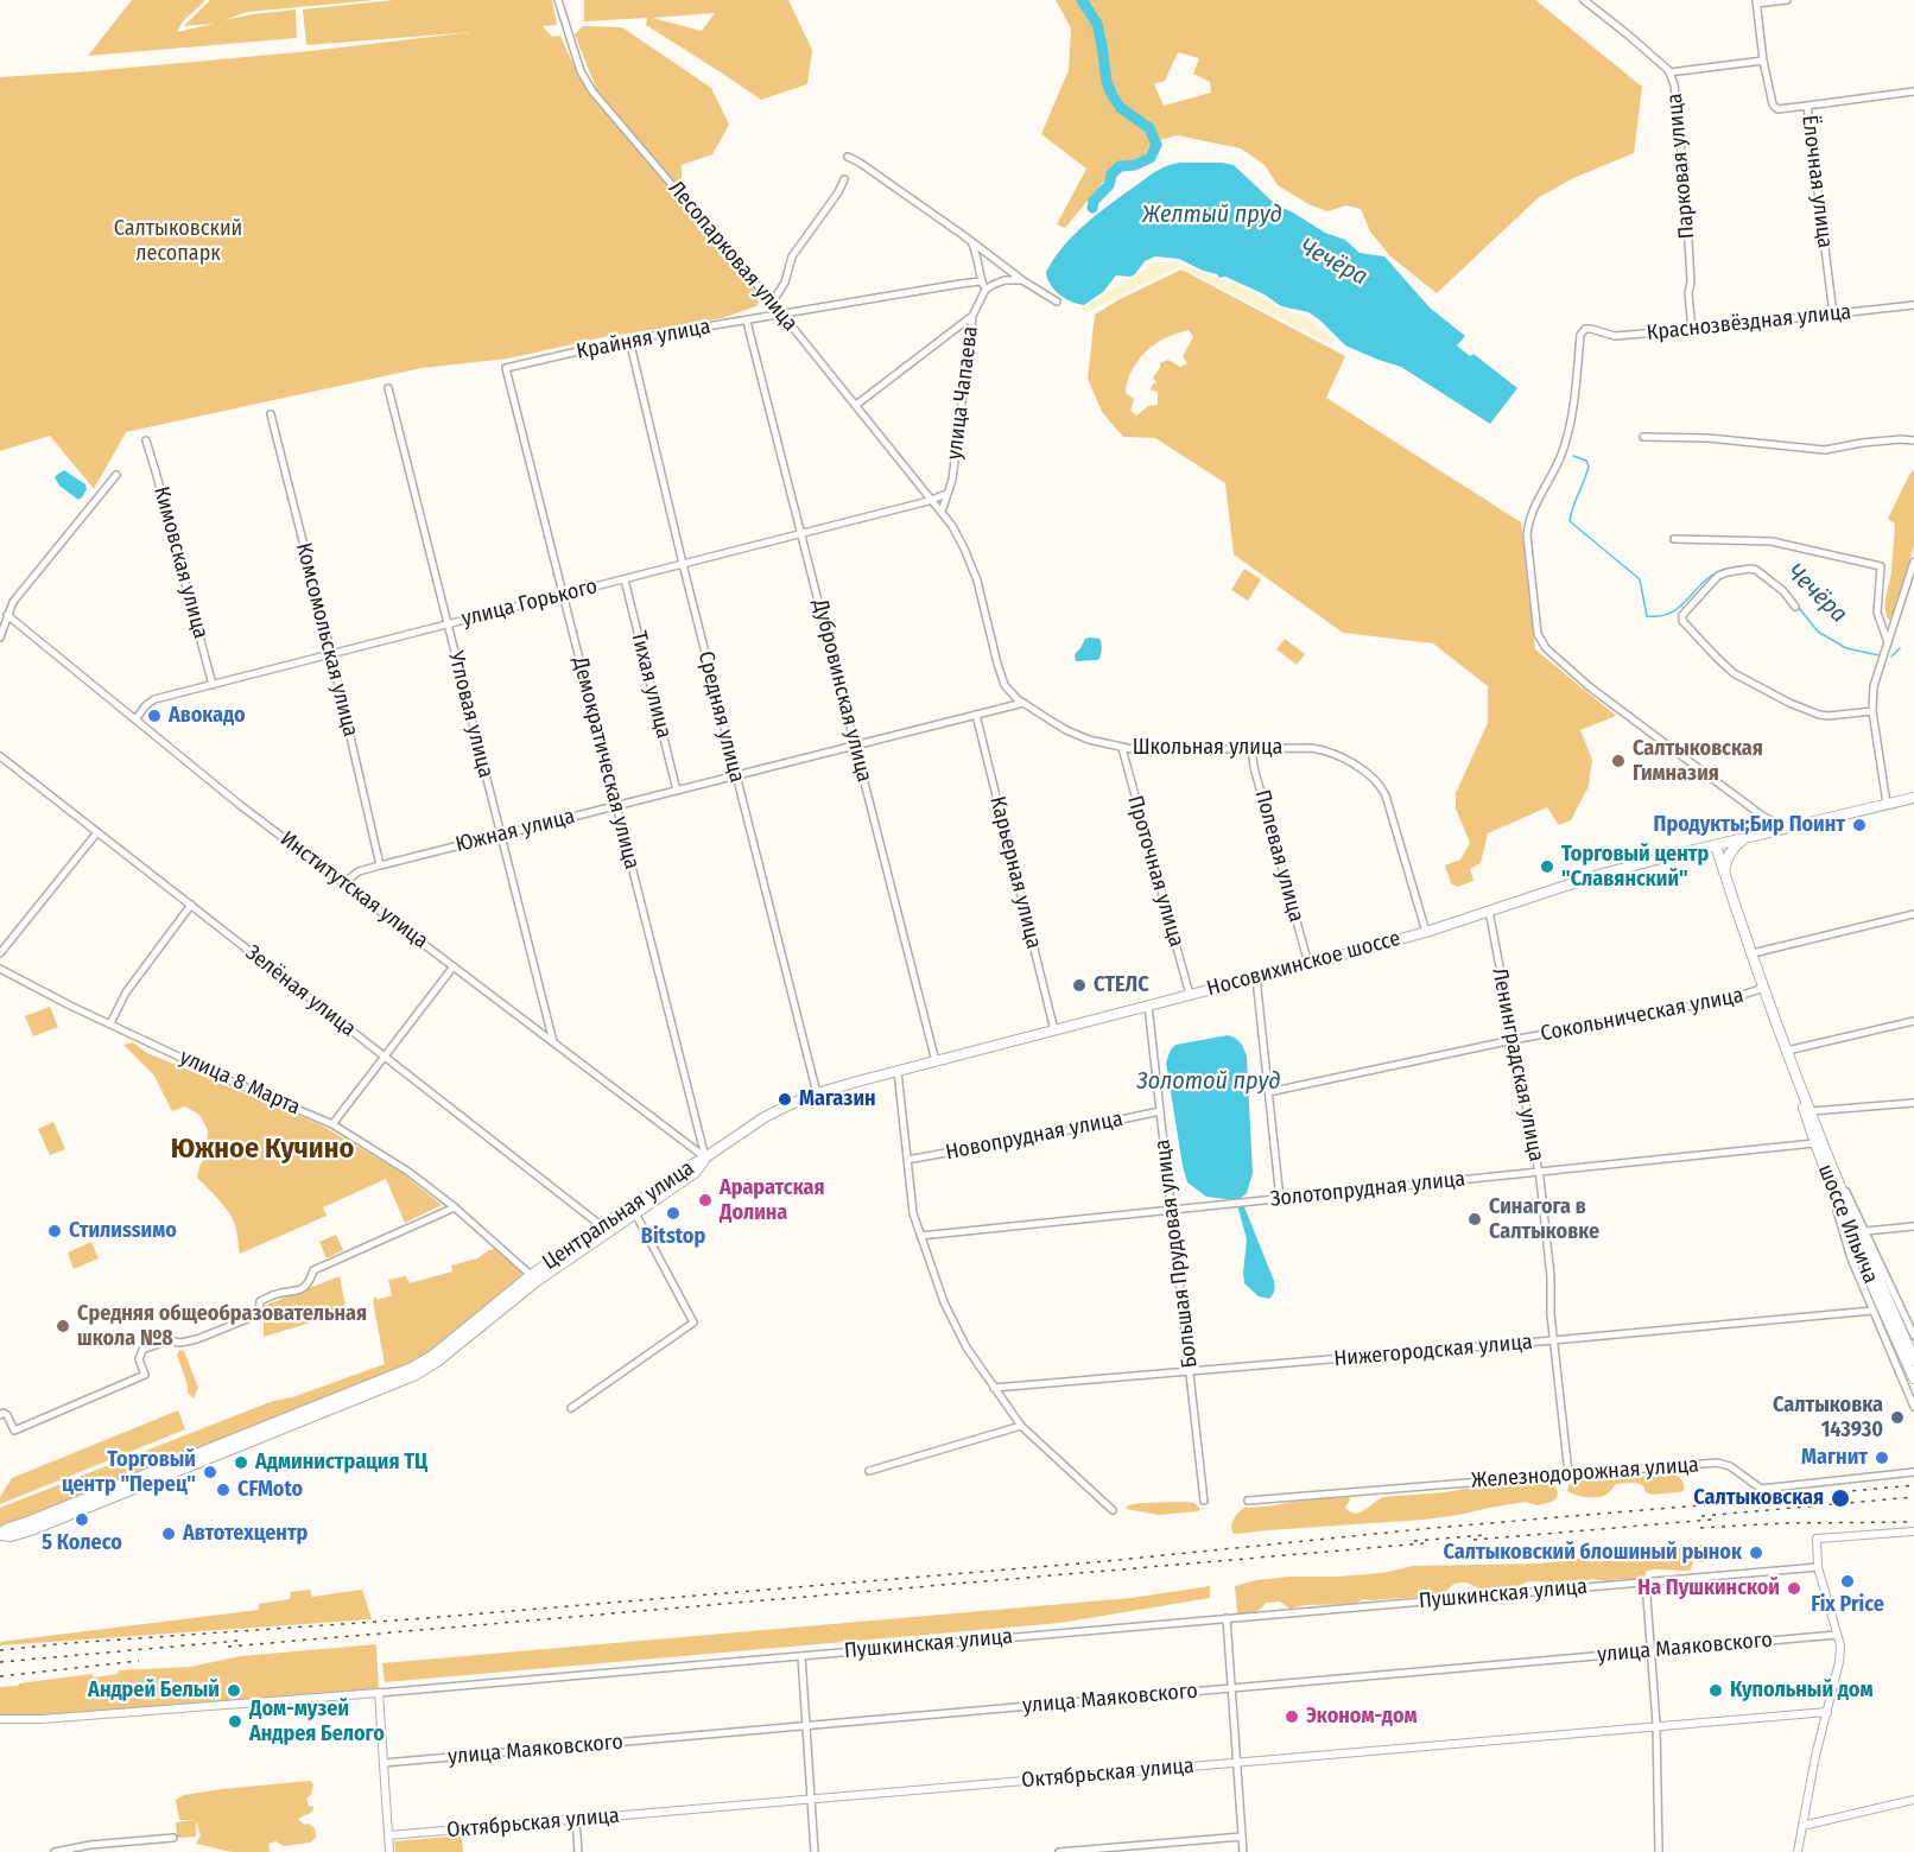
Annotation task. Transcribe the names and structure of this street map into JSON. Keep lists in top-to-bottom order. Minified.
{"streets":{"main road":["Носовихинское шоссе","Центральная улица","шоссе Ильича"],"street":["Парковая улица","Ёлочная улица","Лесопарковая улица","Краснозвёздная улица","Крайняя улица","улица Чапаева","Кимовская улица","улица Горького","Комсомольская улица","Тихая улица","Дубровинская улица","Угловая улица","Средняя улица","Школьная улица","Демократическая улица","Южная улица","Полевая улица","Проточная улица","Карьерная улица","Институтская улица","Зелёная улица","Сокольническая улица","Ленинградская улица","улица 8 Марта","Новопрудная улица","Золотопрудная улица","Большая Прудовая улица","Нижегородская улица","Железнодорожная улица","Пушкинская улица","улица Маяковского","Октябрьская улица"]},"crossings":[["Парковая улица","Краснозвёздная улица"],["Ёлочная улица","Краснозвёздная улица"],["Лесопарковая улица","Крайняя улица"],["Лесопарковая улица","улица Горького"],["Лесопарковая улица","Школьная улица"],["Крайняя улица","Дубровинская улица"],["Крайняя улица","Средняя улица"],["Крайняя улица","Демократическая улица"],["улица Чапаева","Школьная улица"],["Кимовская улица","улица Горького"],["улица Горького","Комсомольская улица"],["улица Горького","Тихая улица"],["улица Горького","Дубровинская улица"],["улица Горького","Угловая улица"],["улица Горького","Средняя улица"],["улица Горького","Школьная улица"],["улица Горького","Демократическая улица"],["улица Горького","Институтская улица"],["Комсомольская улица","Южная улица"],["Тихая улица","Южная улица"],["Дубровинская улица","Южная улица"],["Дубровинская улица","Носовихинское шоссе"],["Угловая улица","Южная улица"],["Угловая улица","Институтская улица"],["Средняя улица","Южная улица"],["Средняя улица","Носовихинское шоссе"],["Школьная улица","Южная улица"],["Школьная улица","Полевая улица"],["Школьная улица","Проточная улица"],["Школьная улица","Носовихинское шоссе"],["Демократическая улица","Южная улица"],["Демократическая улица","Институтская улица"],["Демократическая улица","Носовихинское шоссе"],["Демократическая улица","Центральная улица"],["Южная улица","Карьерная улица"],["Южная улица","Институтская улица"],["Полевая улица","Носовихинское шоссе"],["Проточная улица","Носовихинское шоссе"],["Карьерная улица","Носовихинское шоссе"],["Институтская улица","Носовихинское шоссе"],["Институтская улица","Центральная улица"],["Носовихинское шоссе","Ленинградская улица"],["Носовихинское шоссе","Центральная улица"],["Носовихинское шоссе","шоссе Ильича"],["Носовихинское шоссе","Большая Прудовая улица"],["Зелёная улица","Центральная улица"],["Сокольническая улица","Ленинградская улица"],["Сокольническая улица","шоссе Ильича"],["Ленинградская улица","Золотопрудная улица"],["Ленинградская улица","Нижегородская улица"],["Ленинградская улица","Железнодорожная улица"],["улица 8 Марта","Центральная улица"],["Новопрудная улица","Большая Прудовая улица"],["Золотопрудная улица","шоссе Ильича"],["Золотопрудная улица","Большая Прудовая улица"],["Большая Прудовая улица","Нижегородская улица"]],"districts":["Южное Кучино"],"water":["Желтый пруд","Чечёра","Золотой пруд"],"parks":["Салтыковский лесопарк"],"places":["Авокадо","Салтыковская Гимназия","Продукты;Бир Поинт","Торговый центр \"Славянский\"","СТЕЛС","Магазин","Араратская Долина","Bitstop","Синагога в Салтыковке","Стилиssимо","Средняя общеобразовательная школа №8","Салтыковка 143930","Магнит","Администрация ТЦ","Торговый центр \"Перец\"","CFMoto","Салтыковская","5 Колесо","Автотехцентр","Салтыковский блошиный рынок","Fix Price","На Пушкинской","Андрей Белый","Купольный дом","Эконом-дом","Дом-музей Андрея Белого"]}
